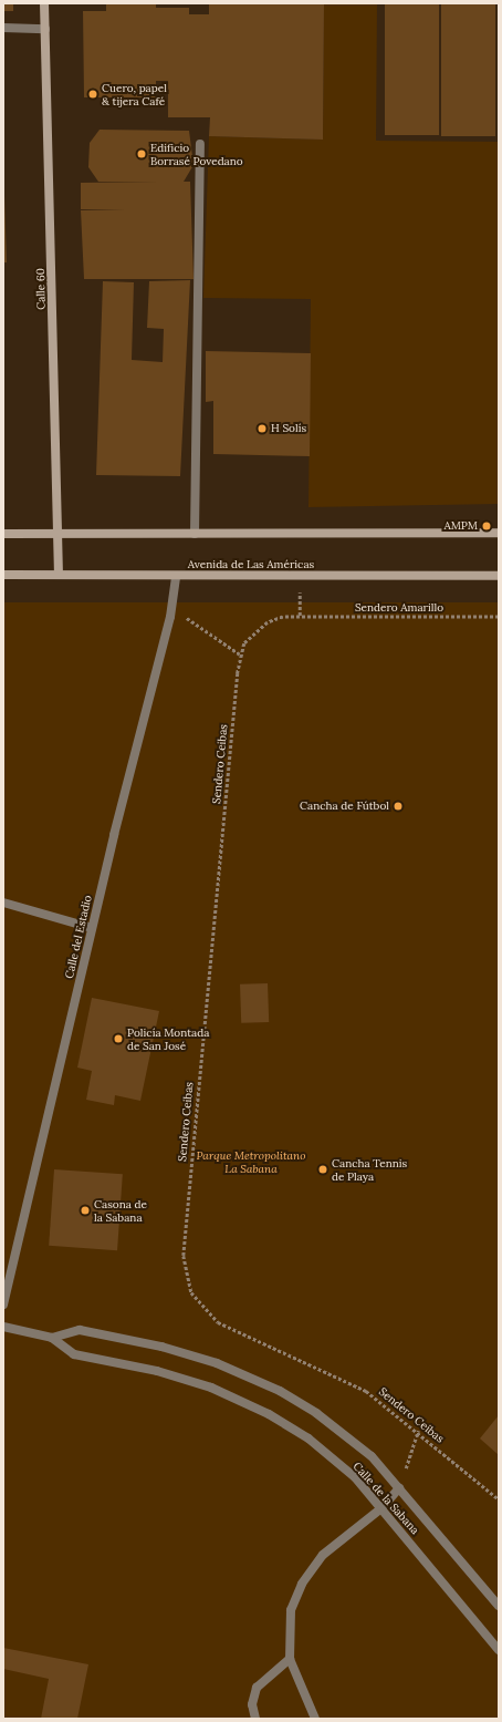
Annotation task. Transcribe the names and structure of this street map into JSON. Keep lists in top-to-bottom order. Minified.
{"streets":{"main road":["Calle 60","Avenida de Las Américas"],"street":["Calle del Estadio","Calle de la Sabana"],"path":["Sendero Amarillo","Sendero Ceibas"]},"crossings":[["Calle 60","Avenida de Las Américas"],["Avenida de Las Américas","Calle del Estadio"],["Sendero Amarillo","Sendero Ceibas"]],"parks":["Parque Metropolitano La Sabana"],"places":["Cuero, papel & tijera Café","Edificio Borrasé Povedano","H Solís","AMPM","Cancha de Fútbol","Policía Montada de San José","Cancha Tennis de Playa","Casona de la Sabana"]}
